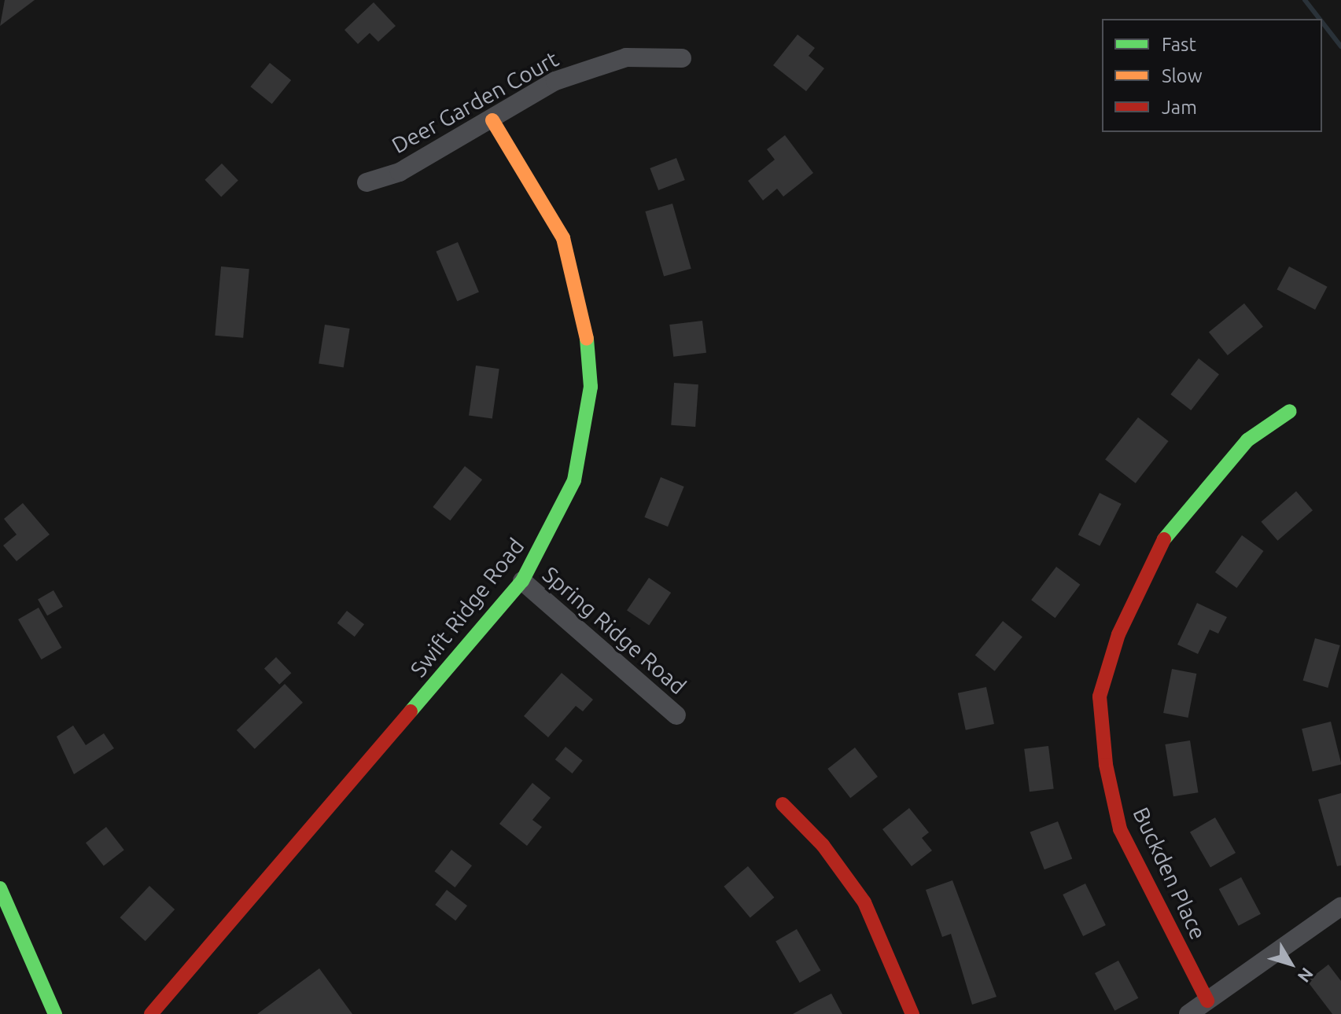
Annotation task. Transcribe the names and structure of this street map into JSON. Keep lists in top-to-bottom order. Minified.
{"streets":{"street":["Deer Garden Court","Swift Ridge Road","Spring Ridge Road","Buckden Place"]},"crossings":[["Deer Garden Court","Swift Ridge Road"],["Swift Ridge Road","Spring Ridge Road"]],"legend":["Fast","Slow","Jam"],"north":"bottom right"}
